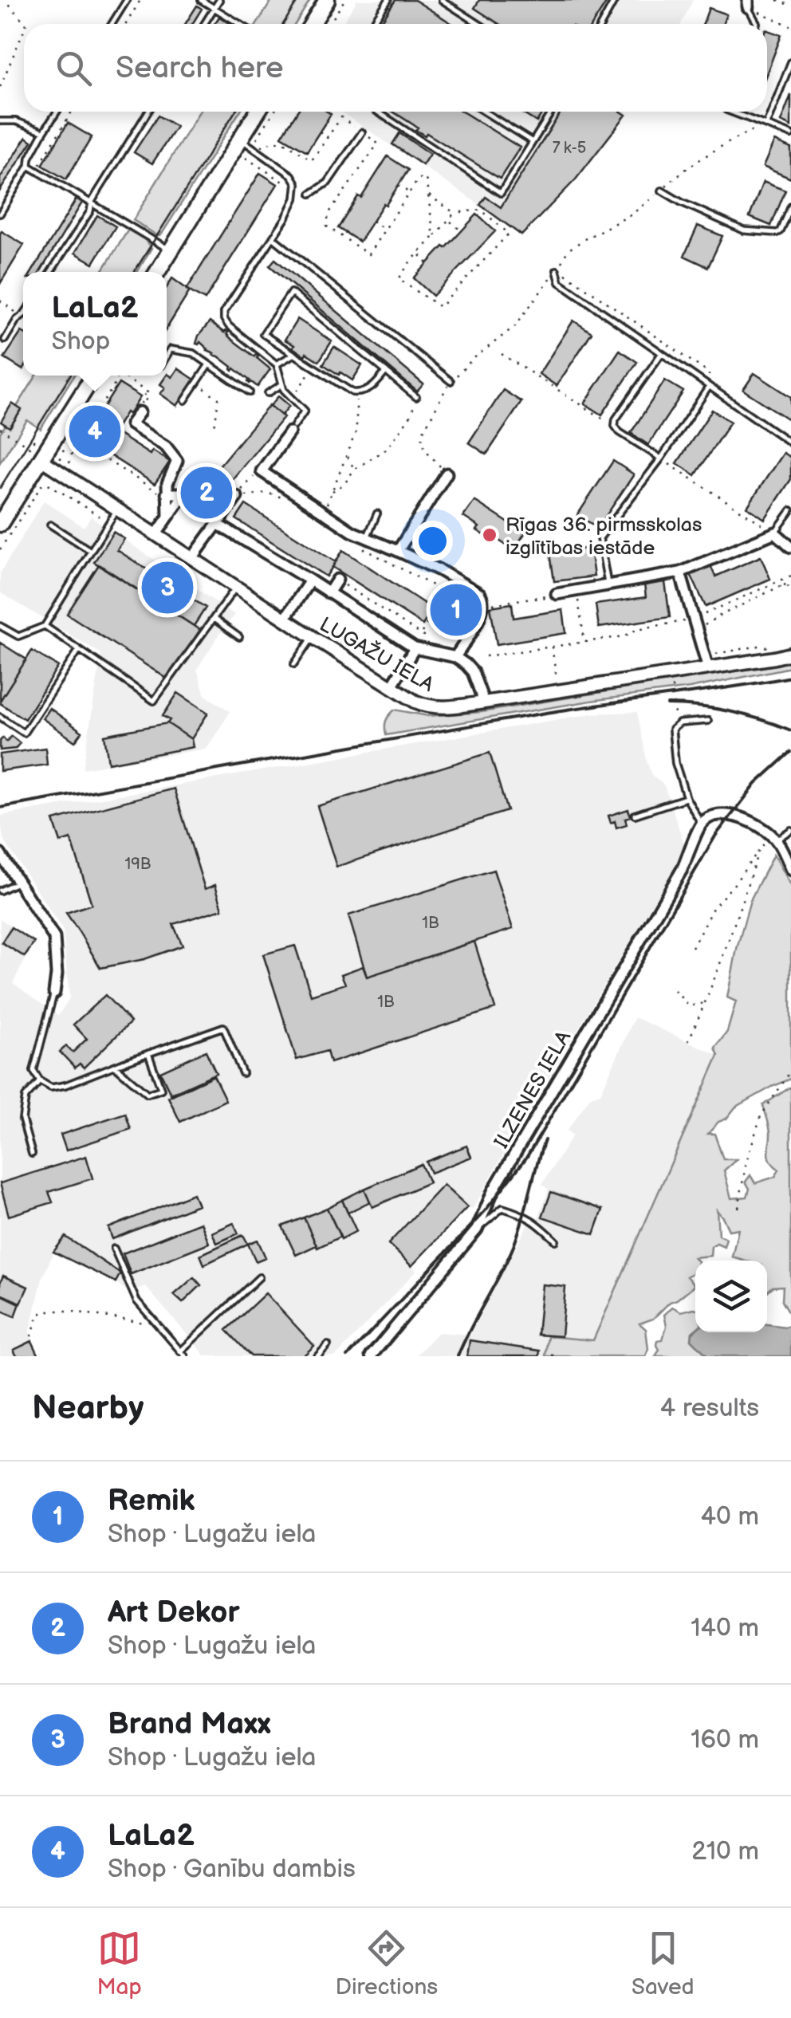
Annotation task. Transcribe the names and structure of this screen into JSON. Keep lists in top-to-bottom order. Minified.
{"streets":{"street":["LUGAŽU IELA","ILZENES IELA"]},"places":["Rīgas 36. pirmsskolas izglītības iestāde"],"house_numbers":["7 k-5","19B","1B","1B"],"page":{"search":"Search here","popup":["LaLa2","Shop"],"pins":["4","2","3","1"],"heading":["Nearby","4 results"],"list":[{"mark":"1","name":"Remik","note":"Shop · Lugažu iela","value":"40 m"},{"mark":"2","name":"Art Dekor","note":"Shop · Lugažu iela","value":"140 m"},{"mark":"3","name":"Brand Maxx","note":"Shop · Lugažu iela","value":"160 m"},{"mark":"4","name":"LaLa2","note":"Shop · Ganību dambis","value":"210 m"}],"nav":["Map","Directions","Saved"]}}
